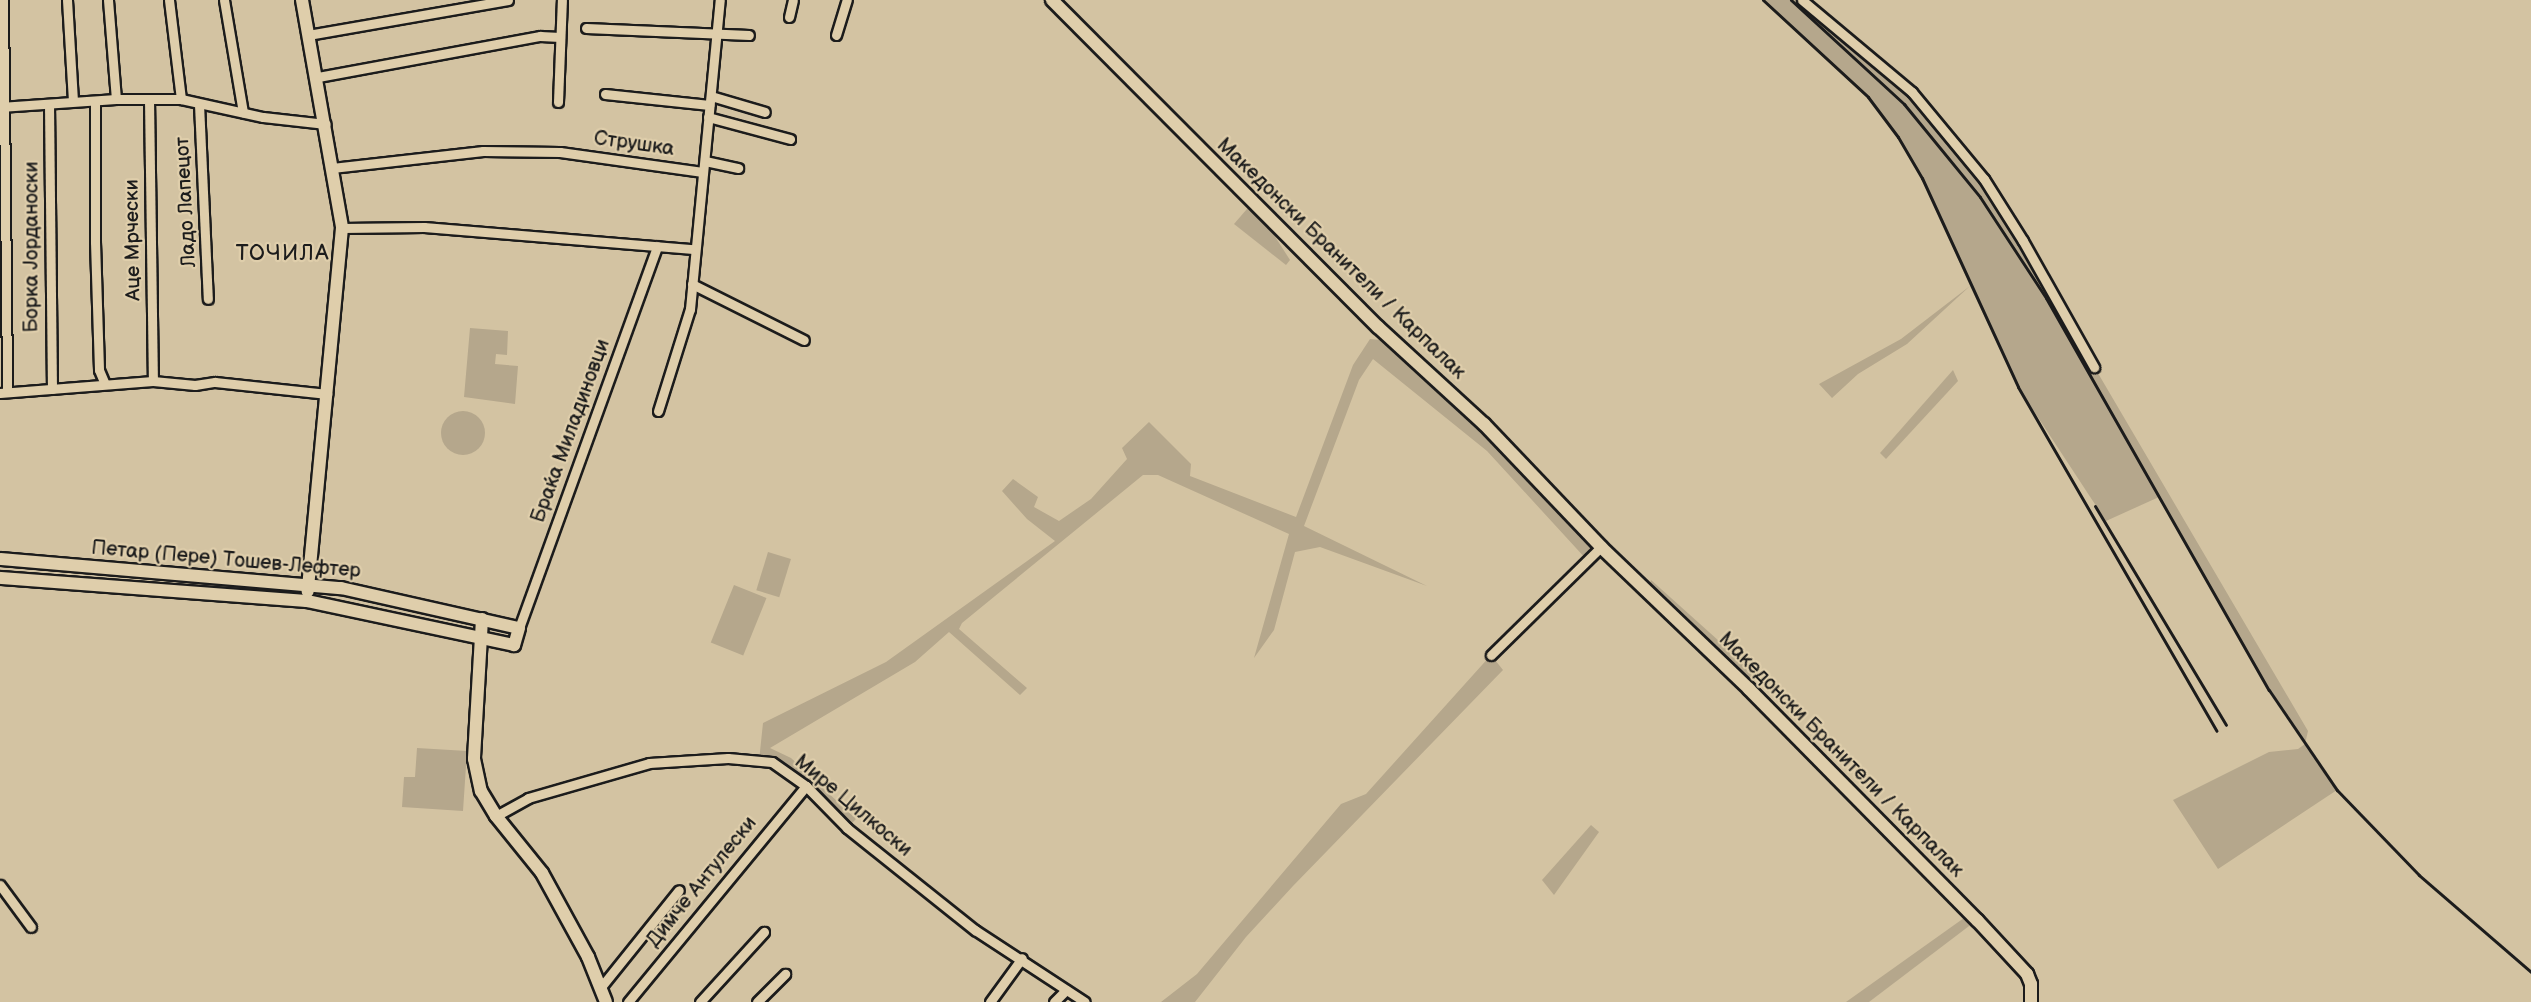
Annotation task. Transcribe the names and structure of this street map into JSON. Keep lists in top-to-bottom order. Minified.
{"streets":{"street":["Струшка","Ладо Лапецот","Аце Мрчески","Борка Јорданоски","Македонски Бранители / Карпалак","Браќа Миладиновци","Петар (Пере) Тошев-Лефтер","Мире Цилкоски","Димче Антулески"]},"crossings":[["Браќа Миладиновци","Петар (Пере) Тошев-Лефтер"],["Мире Цилкоски","Димче Антулески"]],"districts":["ТОЧИЛА"]}
